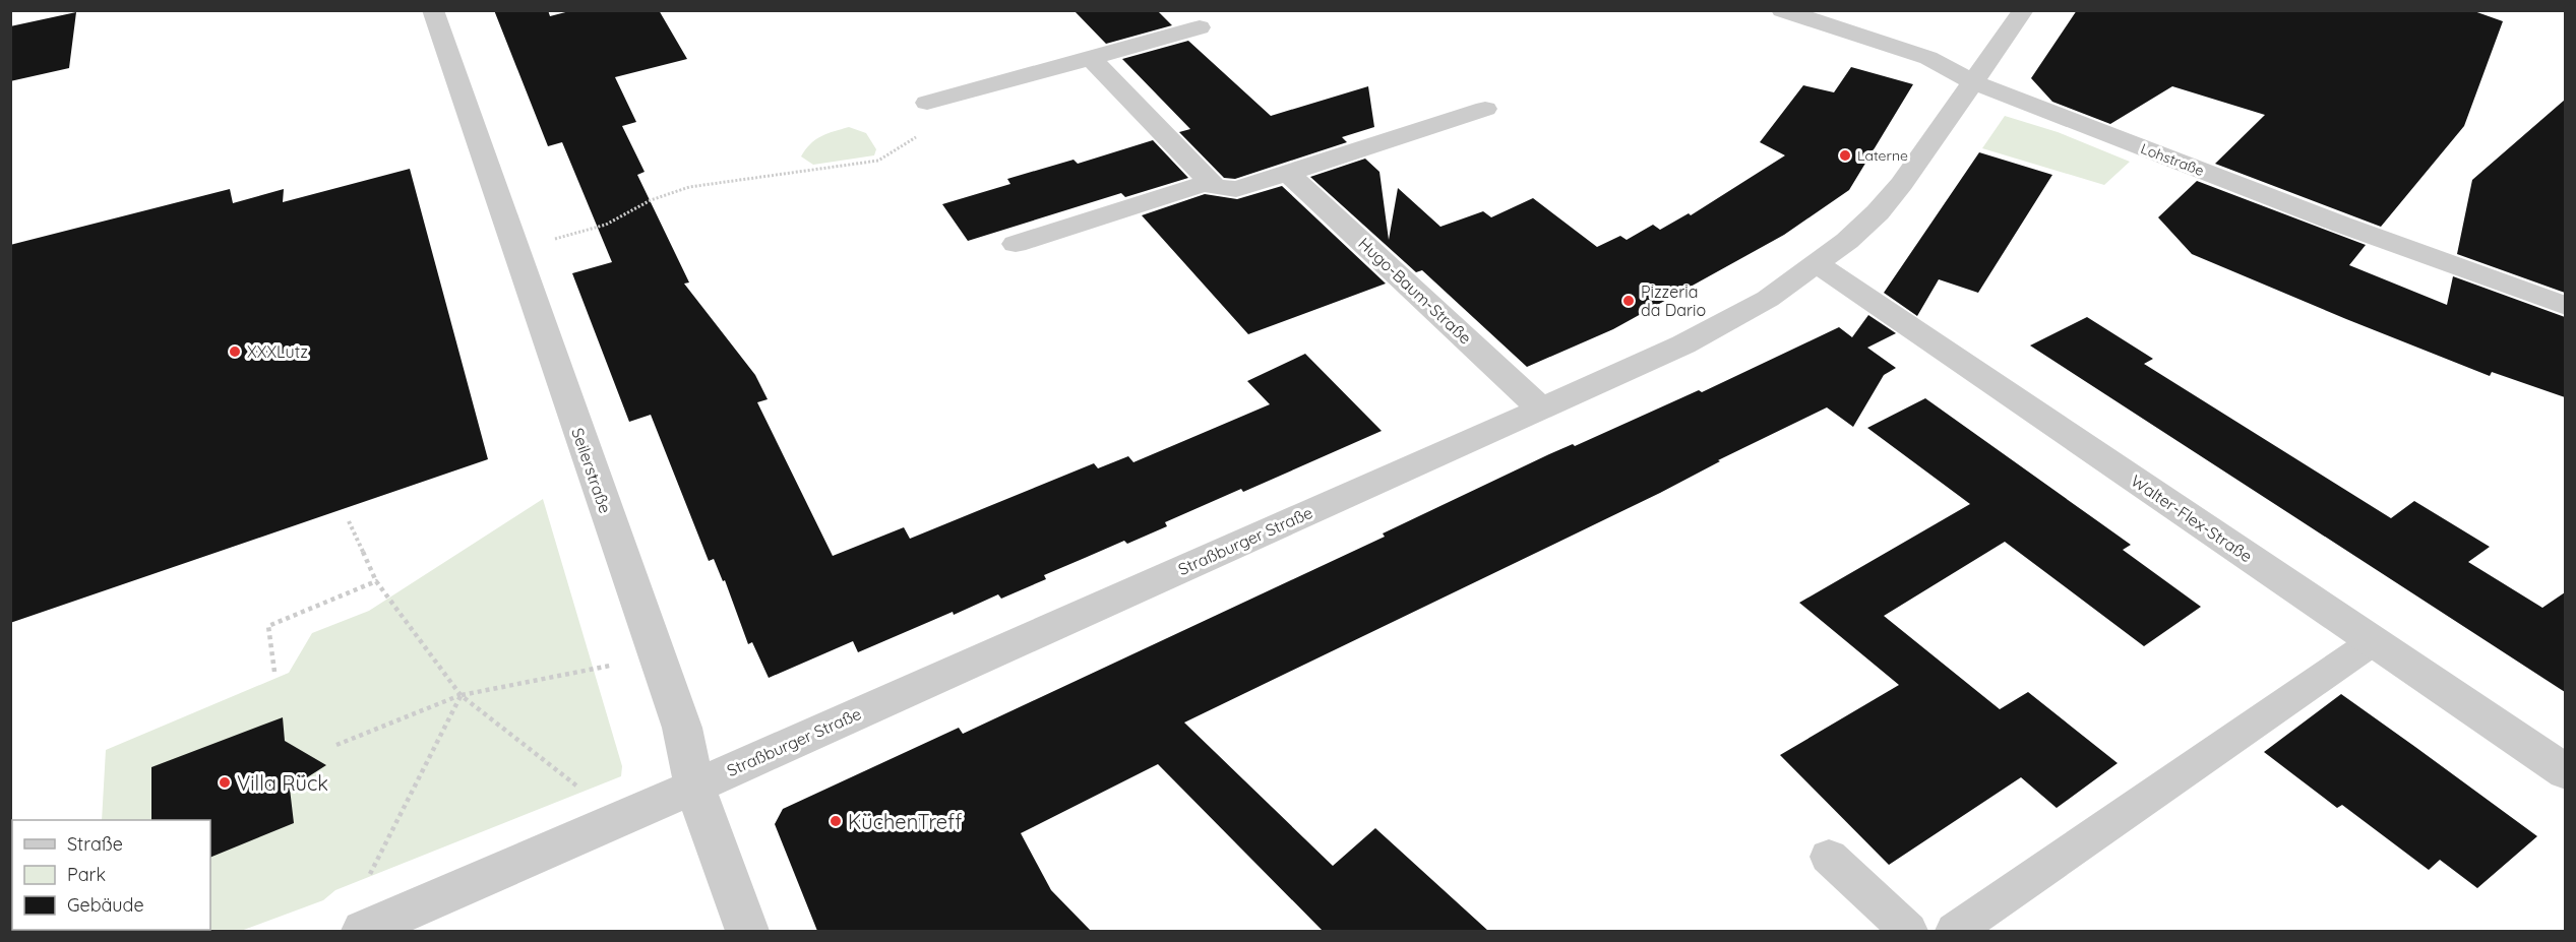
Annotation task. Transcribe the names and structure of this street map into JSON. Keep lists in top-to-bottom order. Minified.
{"streets":{"street":["Lohstraße","Hugo-Baum-Straße","Seilerstraße","Walter-Flex-Straße","Straßburger Straße"]},"crossings":[["Lohstraße","Straßburger Straße"],["Hugo-Baum-Straße","Straßburger Straße"],["Seilerstraße","Straßburger Straße"],["Walter-Flex-Straße","Straßburger Straße"]],"places":["Laterne","Pizzeria da Dario","XXXLutz","Villa Rück","KüchenTreff"],"legend":["Straße","Park","Gebäude"]}
